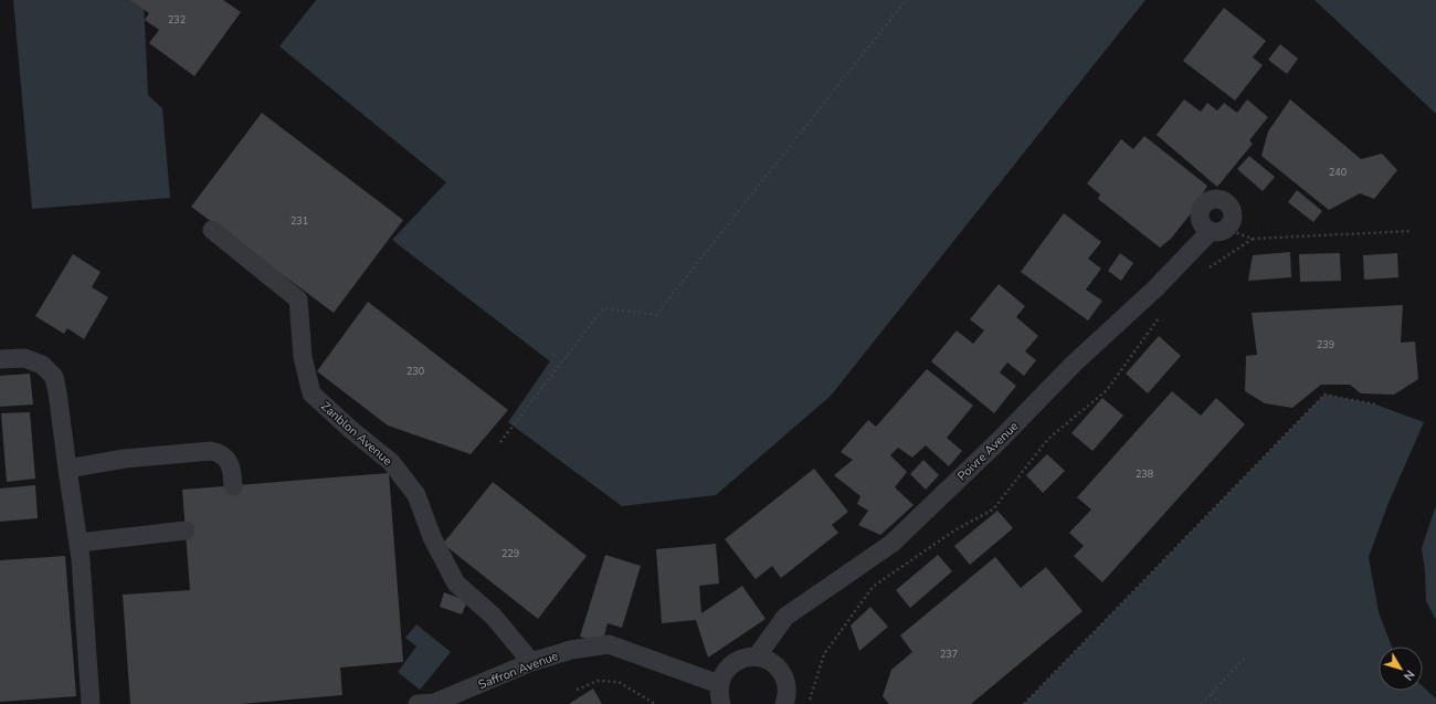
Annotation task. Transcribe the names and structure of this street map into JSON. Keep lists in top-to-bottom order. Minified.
{"streets":{"street":["Zanblon Avenue","Poivre Avenue","Saffron Avenue"]},"crossings":[["Zanblon Avenue","Saffron Avenue"]],"house_numbers":["232","240","231","239","230","238","229","237"],"north":"bottom right"}
